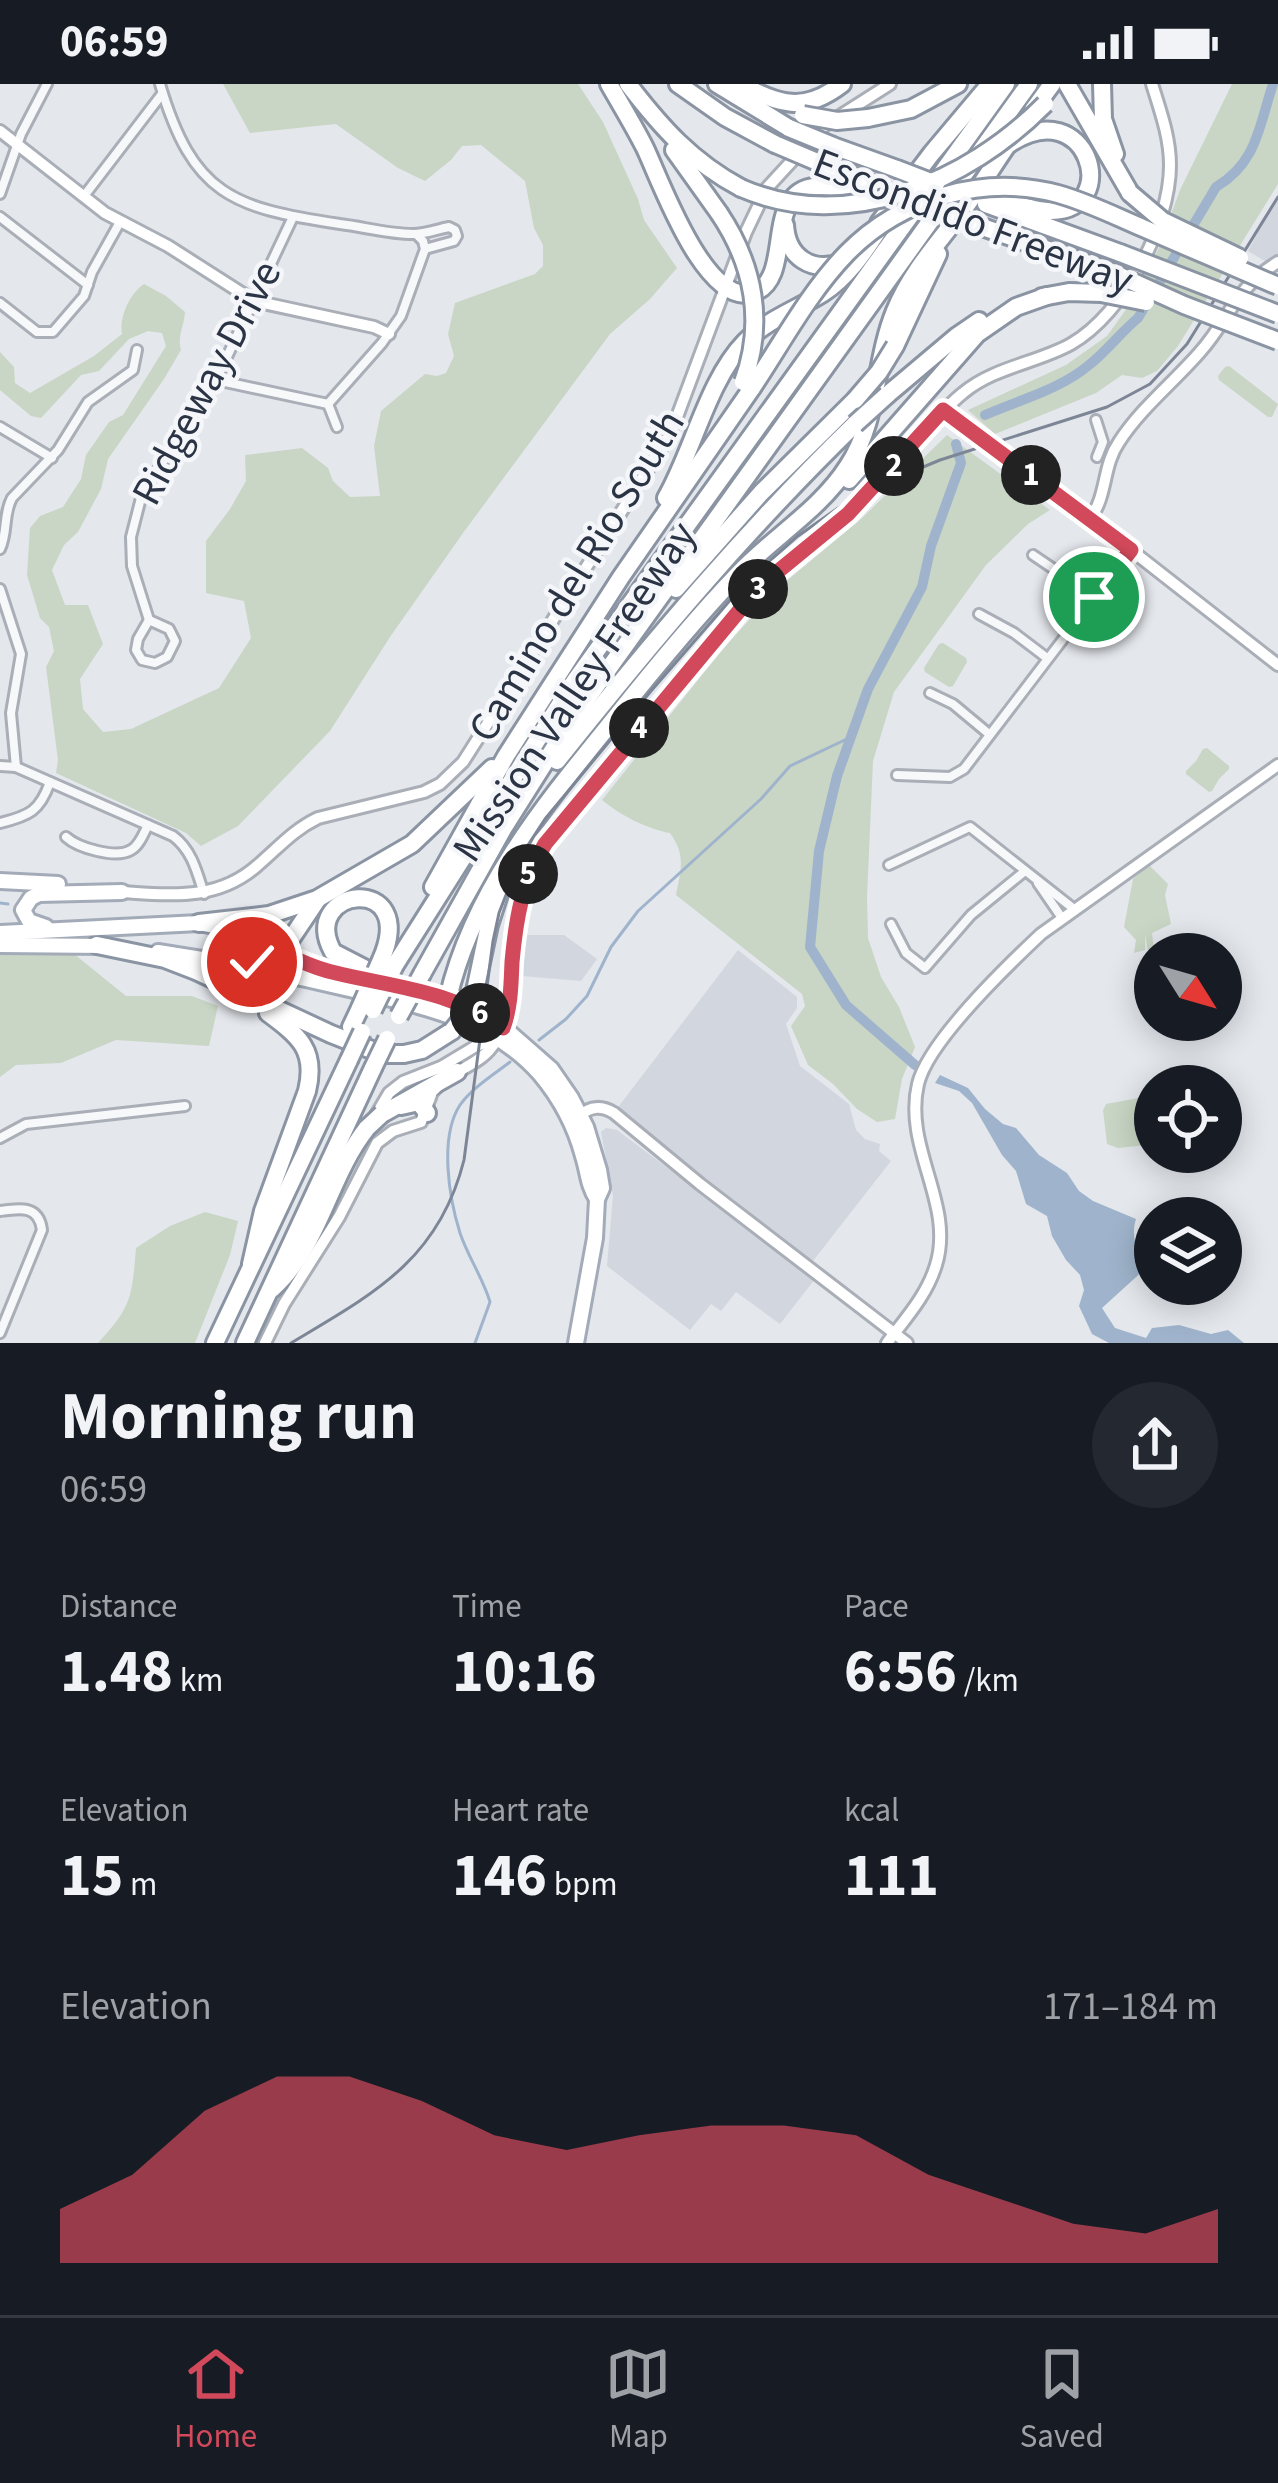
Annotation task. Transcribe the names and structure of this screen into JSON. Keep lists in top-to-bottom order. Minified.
{"streets":{"highway":["Escondido Freeway","Mission Valley Freeway"],"street":["Ridgeway Drive","Camino del Rio South"]},"crossings":[["Escondido Freeway","Camino del Rio South"]],"north":"bottom right","page":{"status":"06:59","pins":["2","1","3","4","5","6"],"heading":["Morning run","06:59"],"stats":[["Distance","1.48 km"],["Time","10:16"],["Pace","6:56 /km"],["Elevation","15 m"],["Heart rate","146 bpm"],["kcal","111"]],"chart":["Elevation","171–184 m"],"tabs":["Home","Map","Saved"]}}
